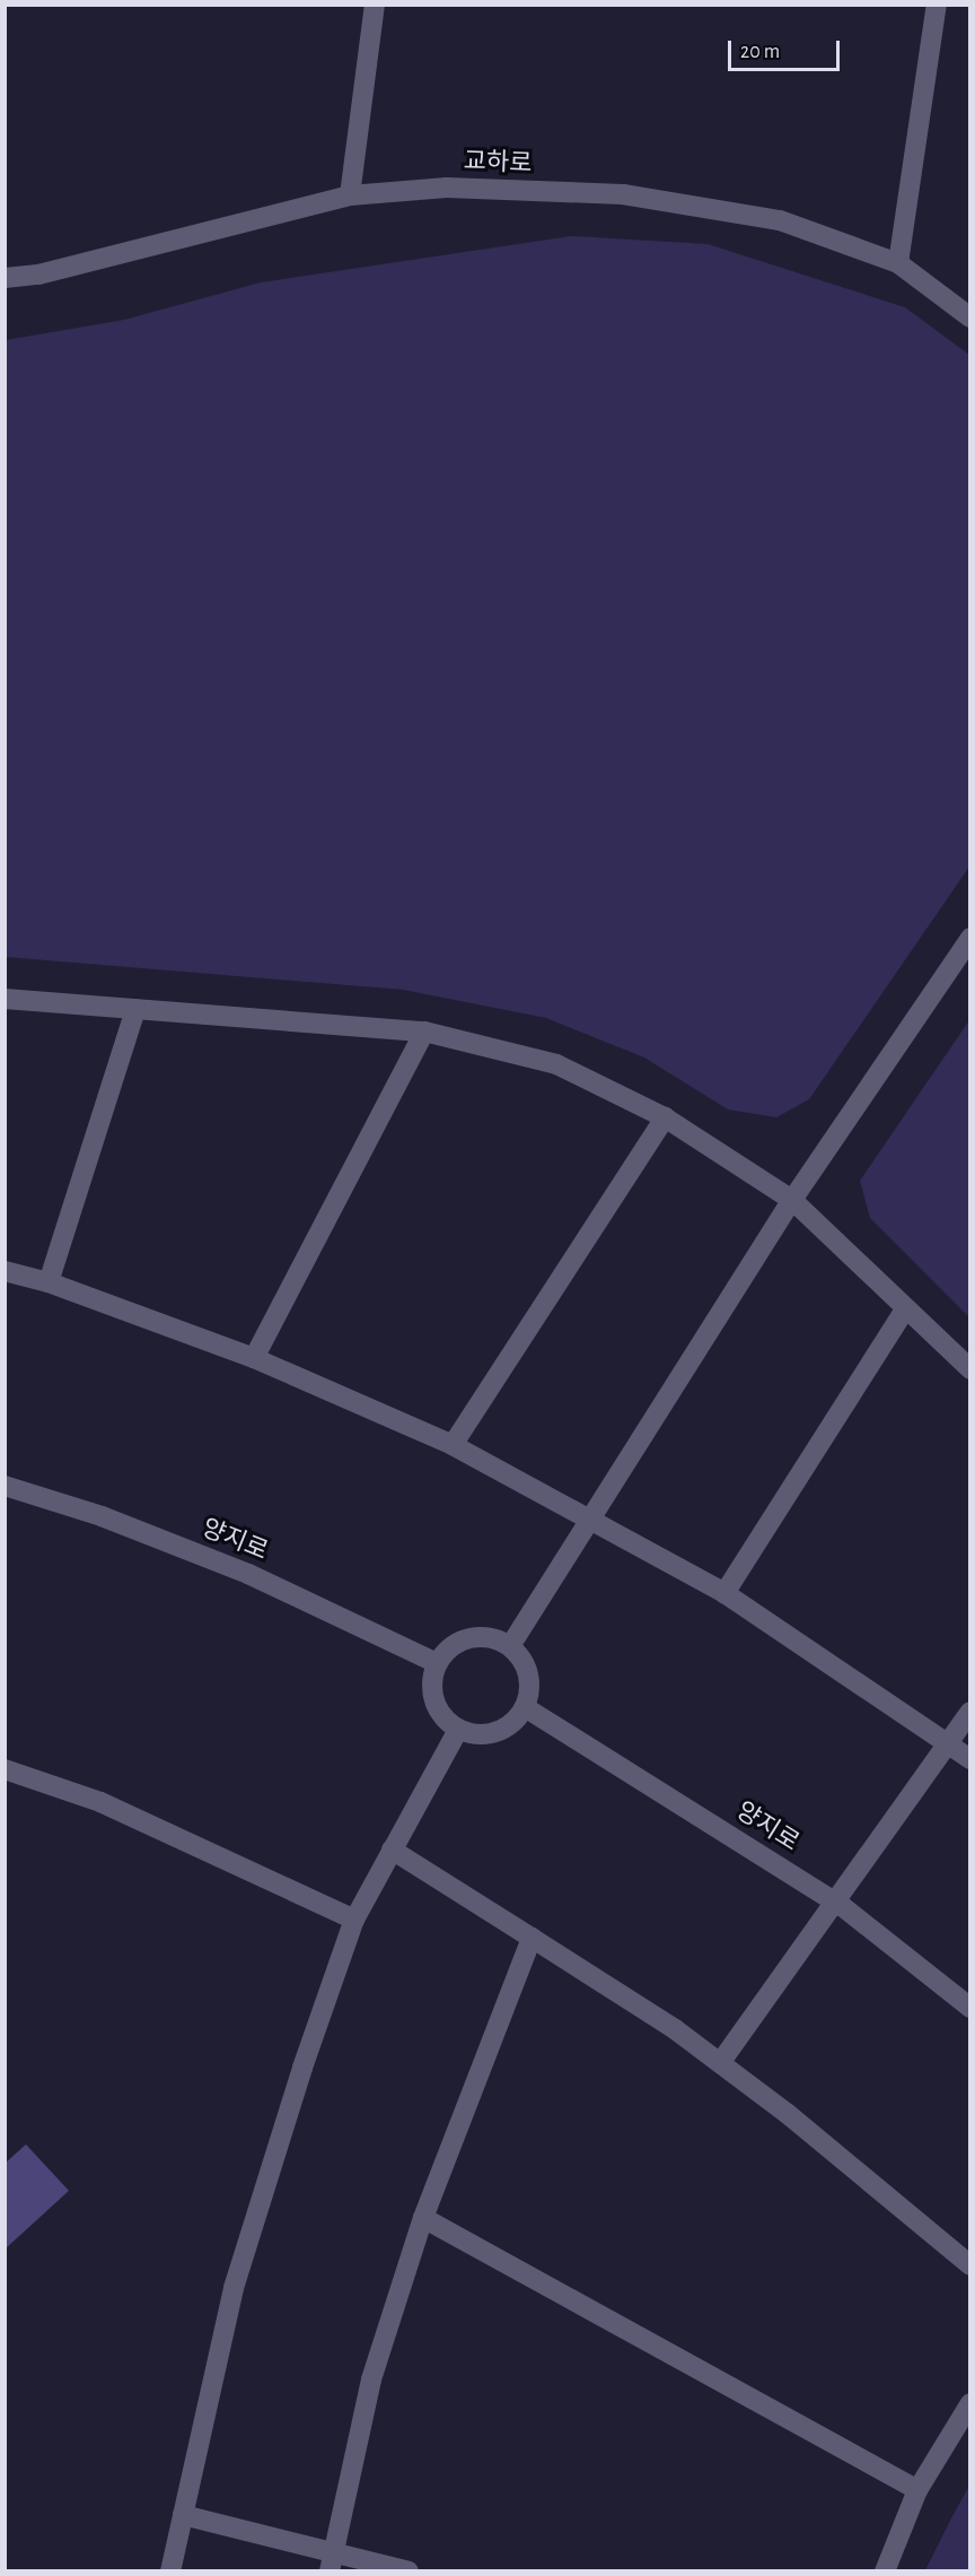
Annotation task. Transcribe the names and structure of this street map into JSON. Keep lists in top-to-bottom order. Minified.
{"streets":{"street":["교하로","양지로"]},"scale_bar":"20 m"}
